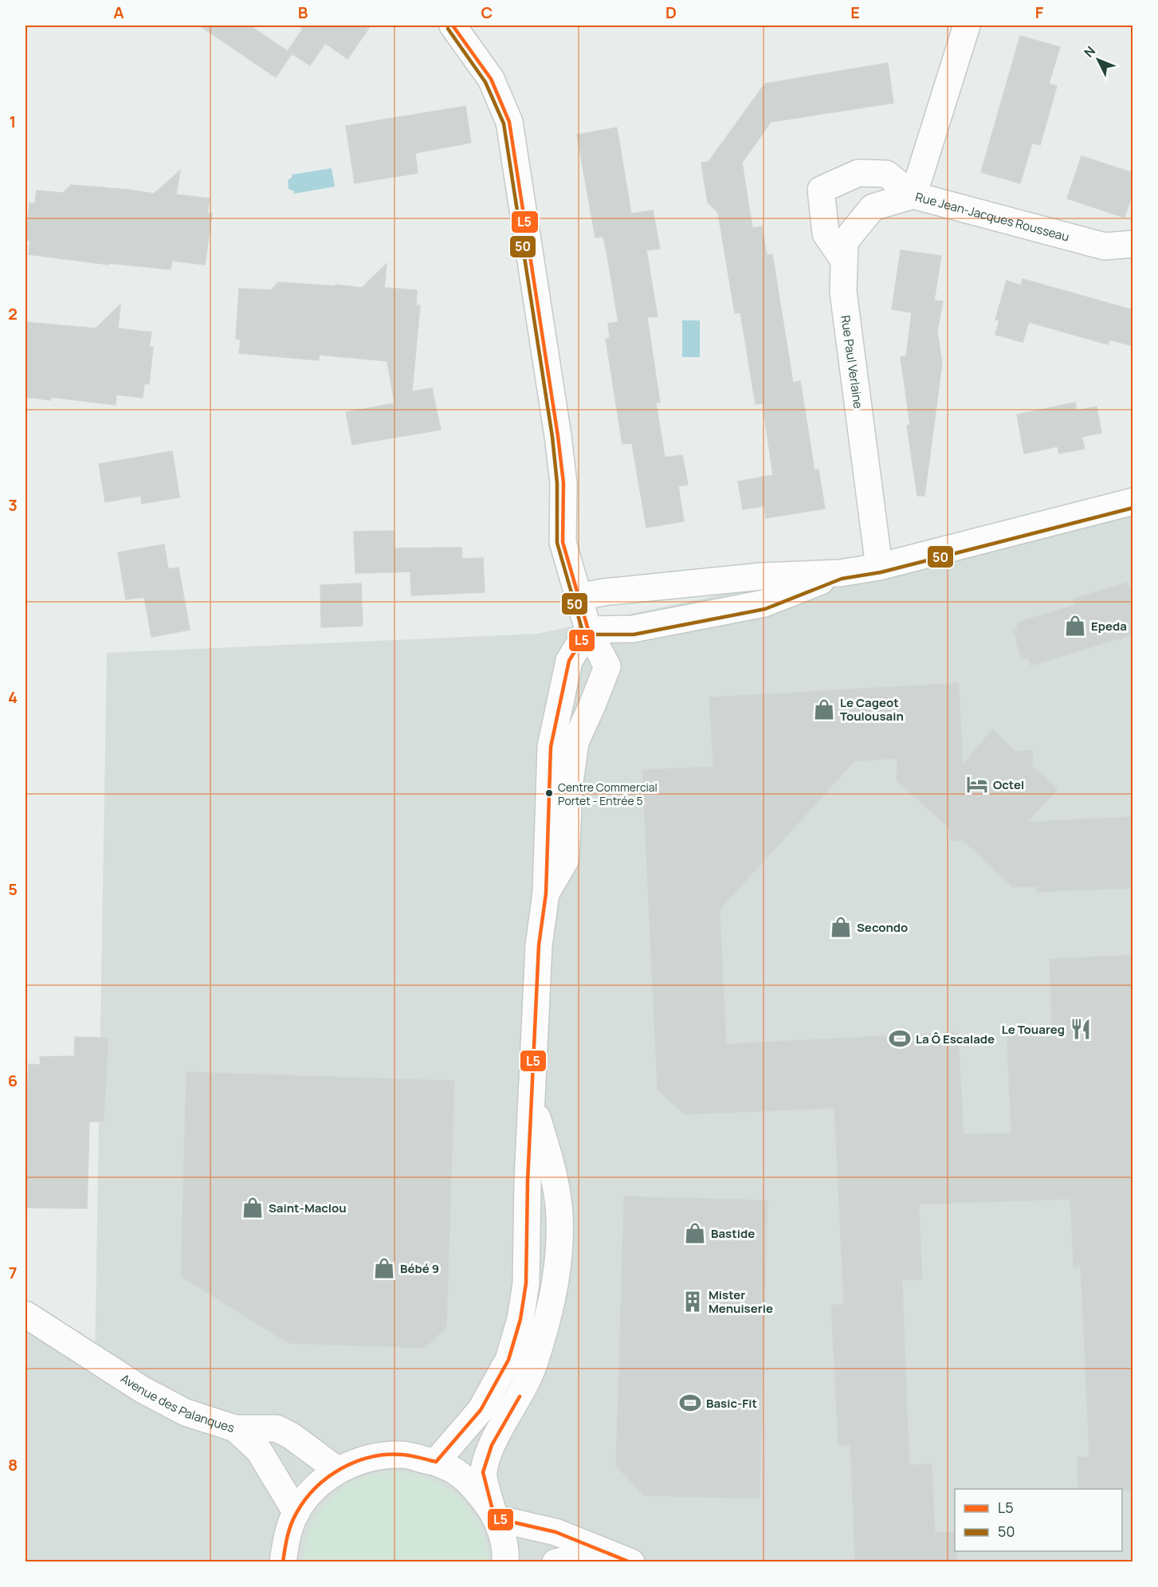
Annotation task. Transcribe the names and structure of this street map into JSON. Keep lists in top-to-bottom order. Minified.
{"streets":{"street":["Rue Jean-Jacques Rousseau","Rue Paul Verlaine","Avenue des Palanques"]},"crossings":[["Rue Jean-Jacques Rousseau","Rue Paul Verlaine"]],"places":{"shop":["Epeda","Le Cageot Toulousain","Secondo","Saint-Maclou","Bastide","Bébé 9"],"hotel":["Octel"],"other":["Centre Commercial Portet - Entrée 5"],"restaurant":["Le Touareg"],"sports":["La Ô Escalade","Basic-Fit"],"building":["Mister Menuiserie"]},"lines":["transit line L5","transit line 50"],"legend":["L5","50"],"north":"top left","grid":{"columns":["A","B","C","D","E","F"],"rows":["1","2","3","4","5","6","7","8"]}}
